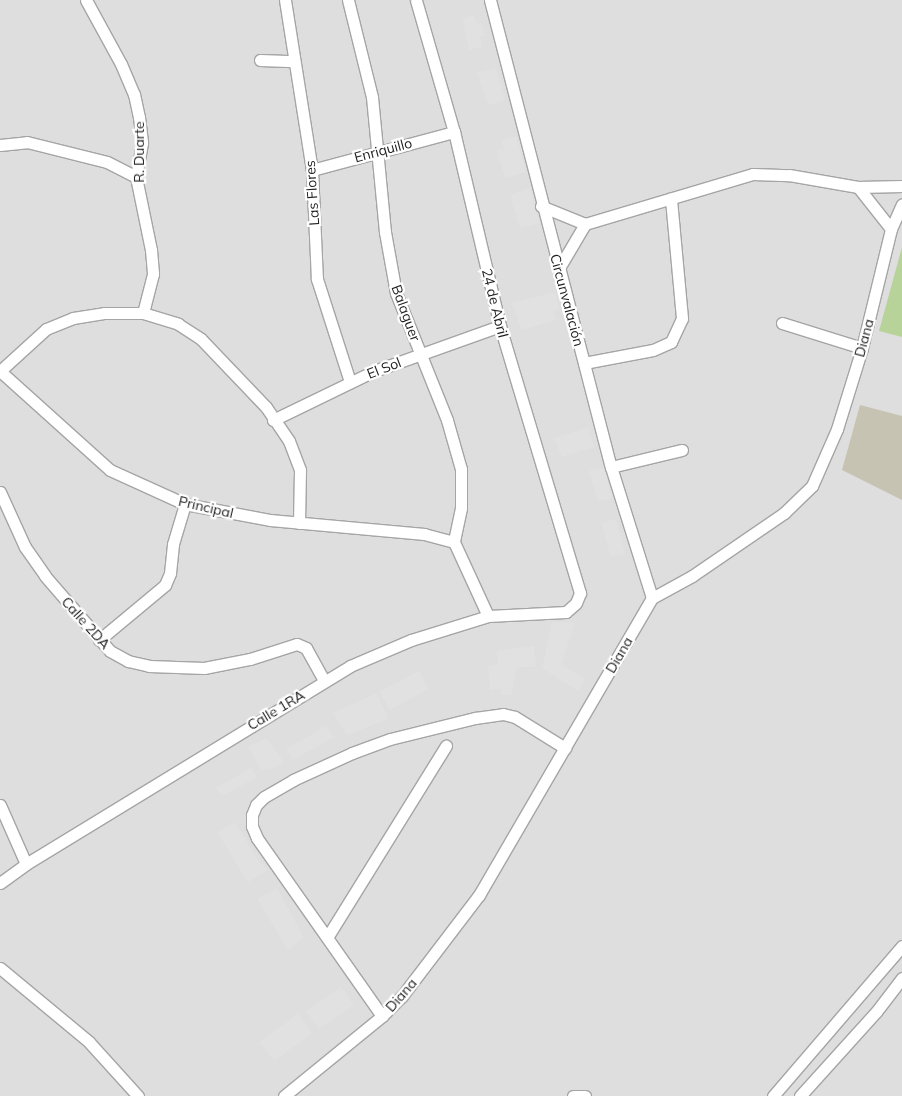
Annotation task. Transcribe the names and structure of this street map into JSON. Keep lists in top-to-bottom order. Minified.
{"streets":{"street":["Enriquillo","R. Duarte","Las Flores","Circunvalación","24 de Abril","Balaguer","Diana","El Sol","Principal","Calle 2DA","Calle 1RA"]},"crossings":[["Enriquillo","Las Flores"],["Enriquillo","24 de Abril"],["Enriquillo","Balaguer"],["Las Flores","El Sol"],["Circunvalación","Diana"],["24 de Abril","El Sol"],["24 de Abril","Calle 1RA"],["Balaguer","El Sol"],["Balaguer","Principal"],["Calle 2DA","Calle 1RA"]]}
